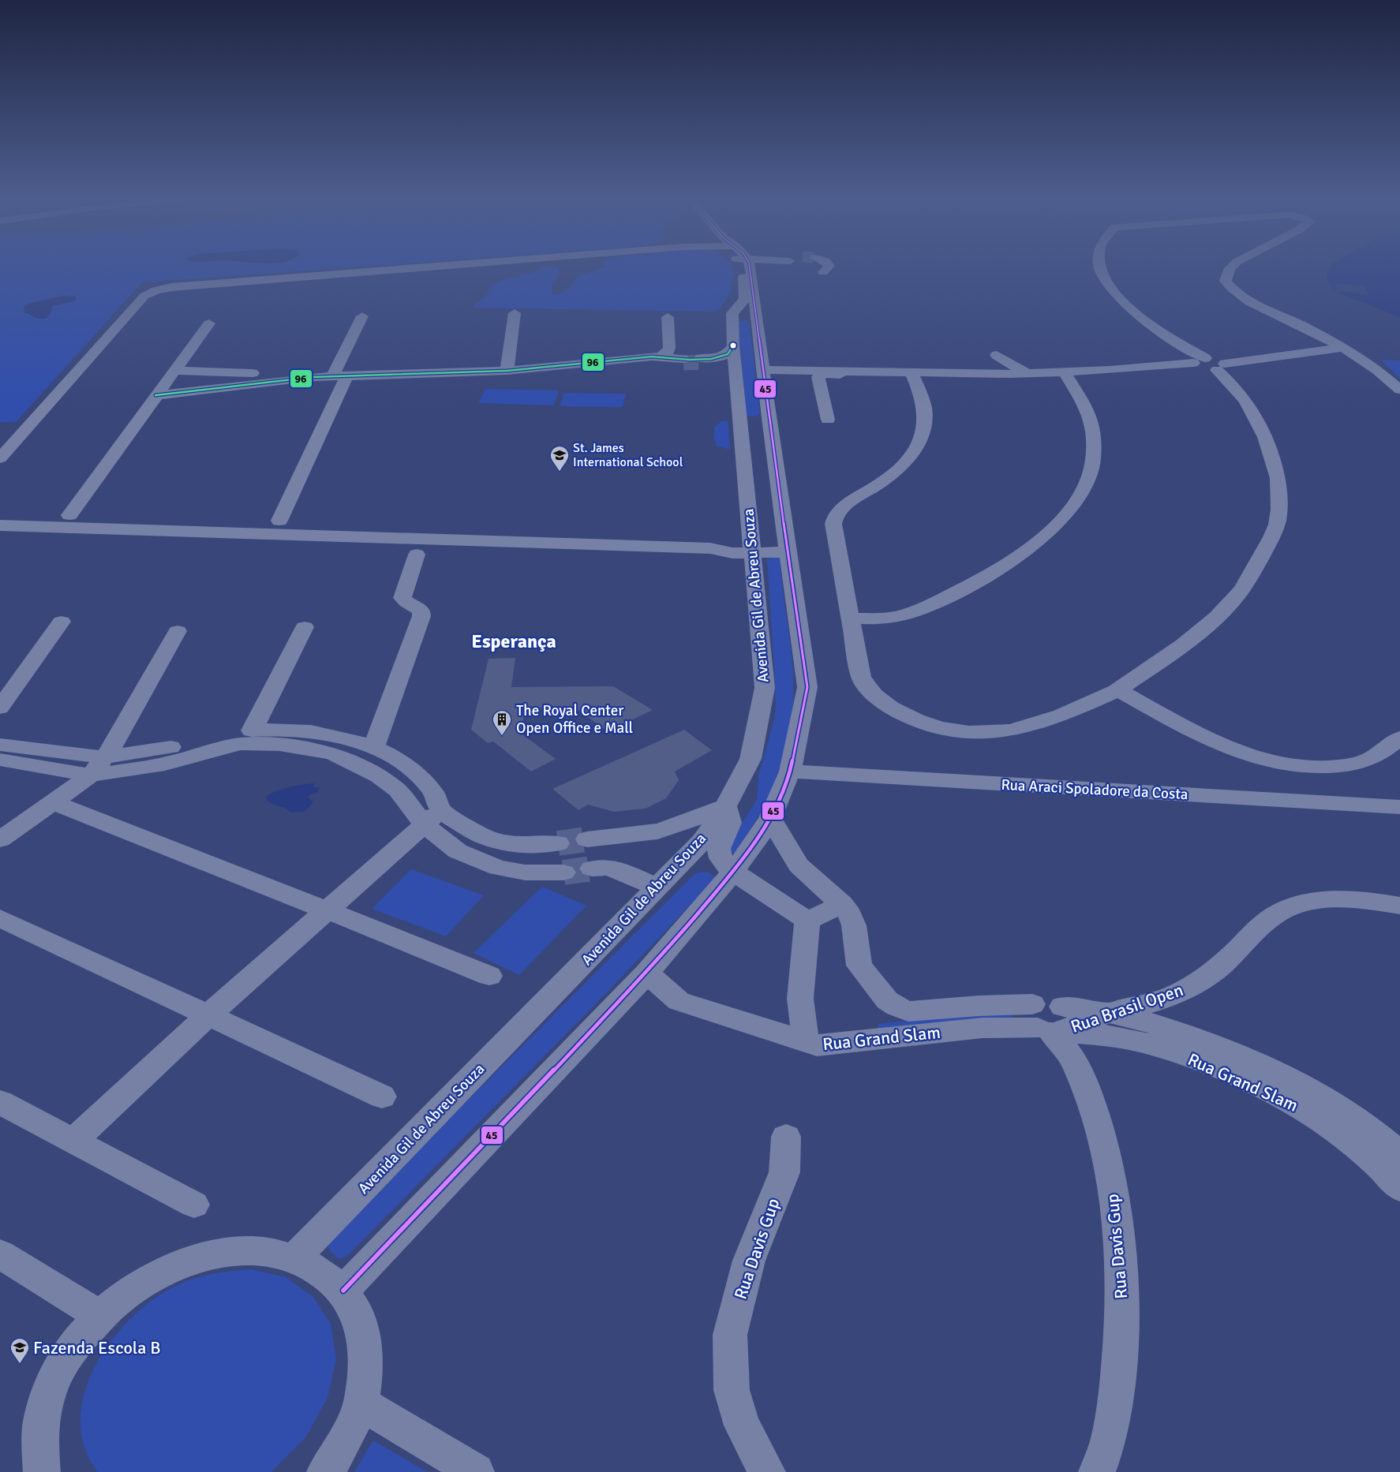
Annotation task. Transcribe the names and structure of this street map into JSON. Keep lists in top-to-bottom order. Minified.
{"streets":{"street":["Avenida Gil de Abreu Souza","Rua Araci Spoladore da Costa","Rua Brasil Open","Rua Grand Slam","Rua Davis Gup"]},"crossings":[["Rua Brasil Open","Rua Grand Slam"],["Rua Grand Slam","Rua Davis Gup"]],"districts":["Esperança"],"places":{"school or university":["St. James International School","Fazenda Escola B"],"building":["The Royal Center Open Office e Mall"]},"lines":["transit line 45","transit line 96"]}
